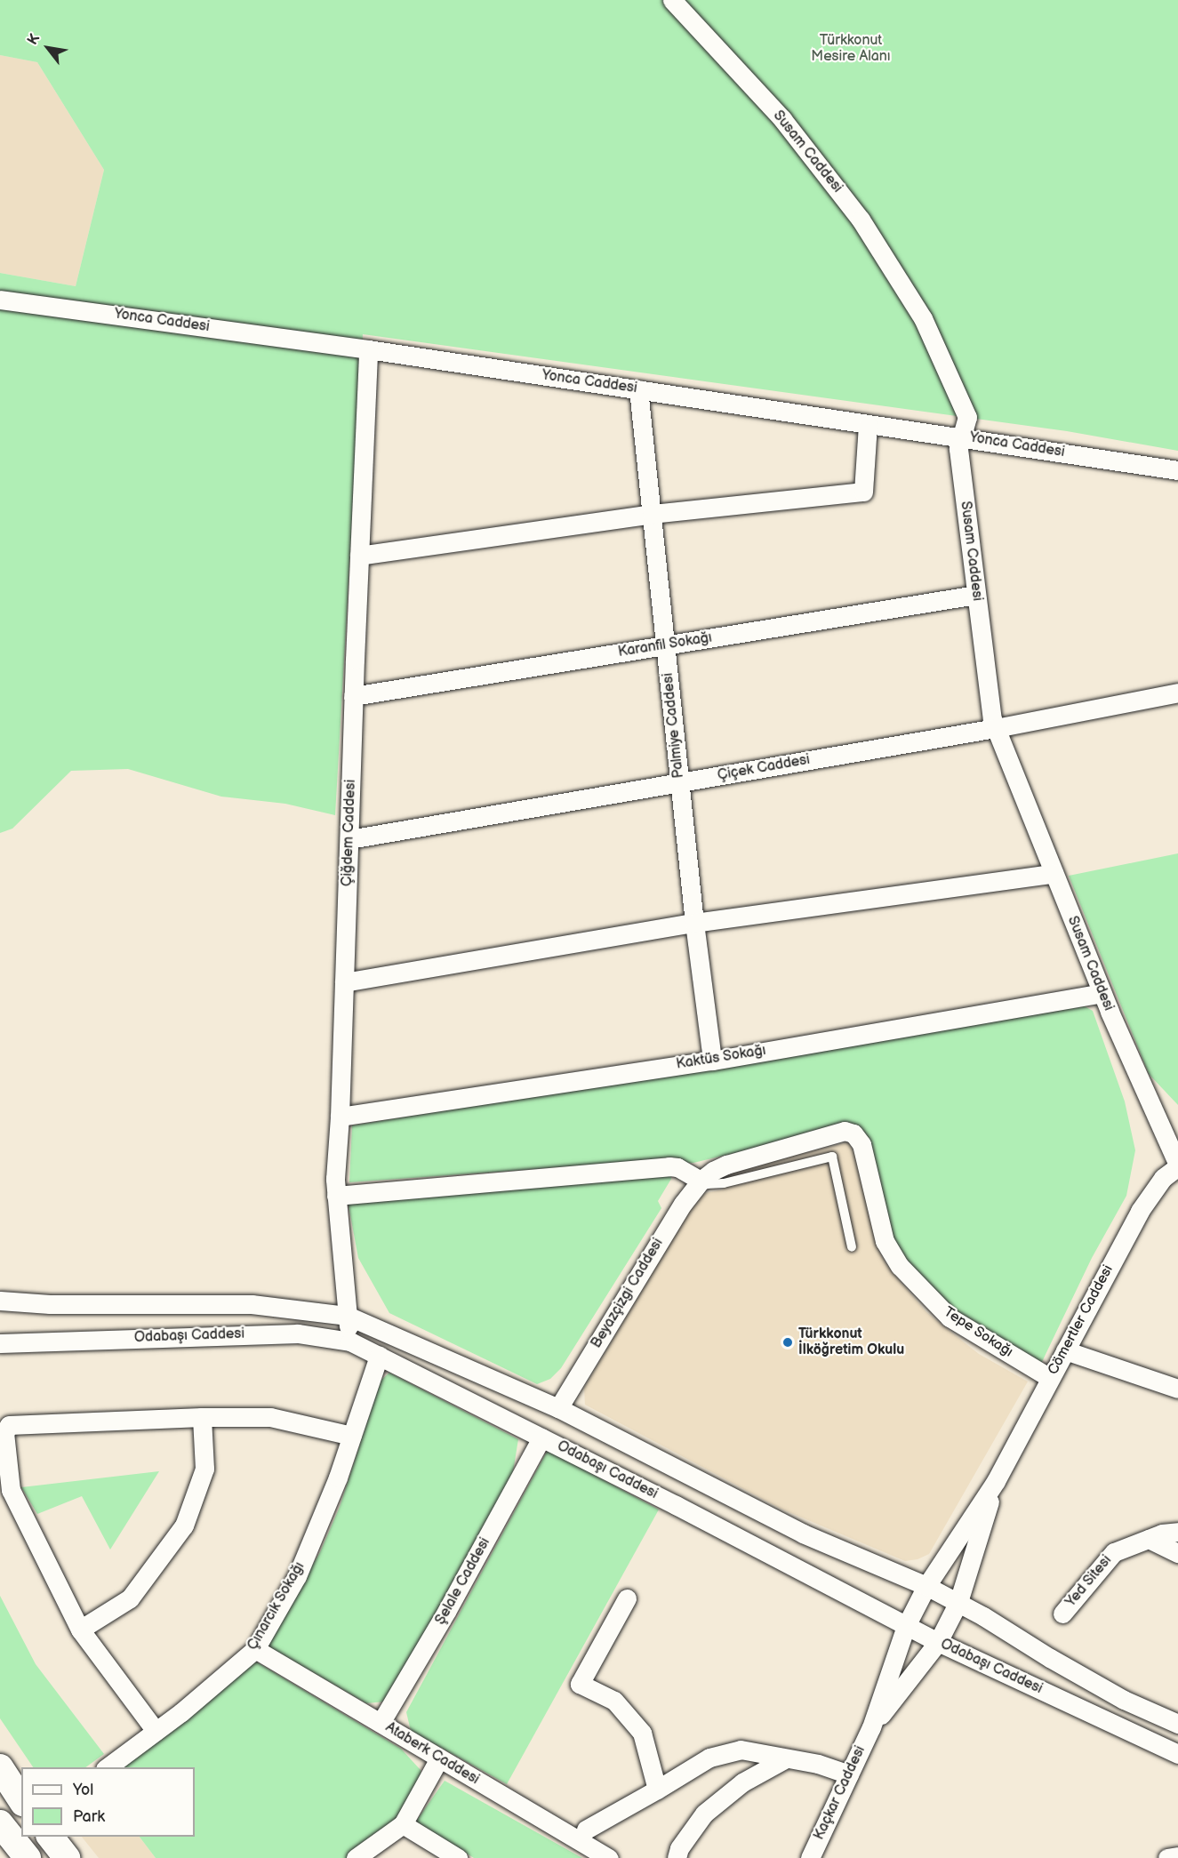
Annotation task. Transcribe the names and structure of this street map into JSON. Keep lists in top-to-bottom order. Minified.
{"streets":{"street":["Susam Caddesi","Yonca Caddesi","Karanfil Sokağı","Palmiye Caddesi","Çiçek Caddesi","Çiğdem Caddesi","Kaktüs Sokağı","Beyazçizgi Caddesi","Cömertler Caddesi","Tepe Sokağı","Odabaşı Caddesi","Şelale Caddesi","Yed Sitesi","Çınarcık Sokağı","Ataberk Caddesi","Kaçkar Caddesi"]},"crossings":[["Susam Caddesi","Yonca Caddesi"],["Susam Caddesi","Karanfil Sokağı"],["Susam Caddesi","Çiçek Caddesi"],["Susam Caddesi","Kaktüs Sokağı"],["Susam Caddesi","Cömertler Caddesi"],["Yonca Caddesi","Palmiye Caddesi"],["Yonca Caddesi","Çiğdem Caddesi"],["Karanfil Sokağı","Palmiye Caddesi"],["Karanfil Sokağı","Çiğdem Caddesi"],["Palmiye Caddesi","Çiçek Caddesi"],["Palmiye Caddesi","Kaktüs Sokağı"],["Çiçek Caddesi","Çiğdem Caddesi"],["Çiğdem Caddesi","Kaktüs Sokağı"],["Çiğdem Caddesi","Odabaşı Caddesi"],["Beyazçizgi Caddesi","Tepe Sokağı"],["Beyazçizgi Caddesi","Odabaşı Caddesi"],["Cömertler Caddesi","Tepe Sokağı"],["Cömertler Caddesi","Odabaşı Caddesi"],["Cömertler Caddesi","Kaçkar Caddesi"],["Odabaşı Caddesi","Şelale Caddesi"],["Odabaşı Caddesi","Çınarcık Sokağı"],["Odabaşı Caddesi","Kaçkar Caddesi"],["Şelale Caddesi","Ataberk Caddesi"],["Çınarcık Sokağı","Ataberk Caddesi"]],"parks":["Türkkonut Mesire Alanı"],"places":["Türkkonut İlköğretim Okulu"],"legend":["Yol","Park"],"north":"top left"}
